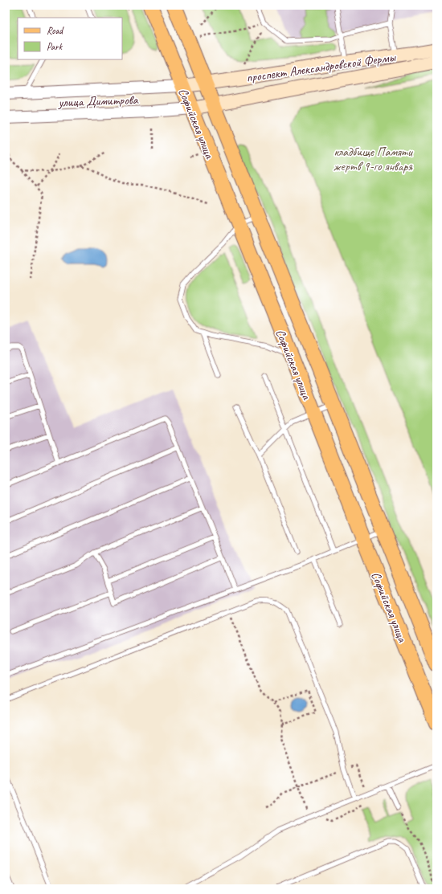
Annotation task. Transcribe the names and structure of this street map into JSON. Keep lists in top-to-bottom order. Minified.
{"streets":{"main road":["проспект Александровской Фермы","Софийская улица"],"street":["улица Димитрова"]},"crossings":[["проспект Александровской Фермы","улица Димитрова"],["проспект Александровской Фермы","Софийская улица"],["улица Димитрова","Софийская улица"]],"parks":["кладбище Памяти жертв 9-го января"],"legend":["Road","Park"]}
